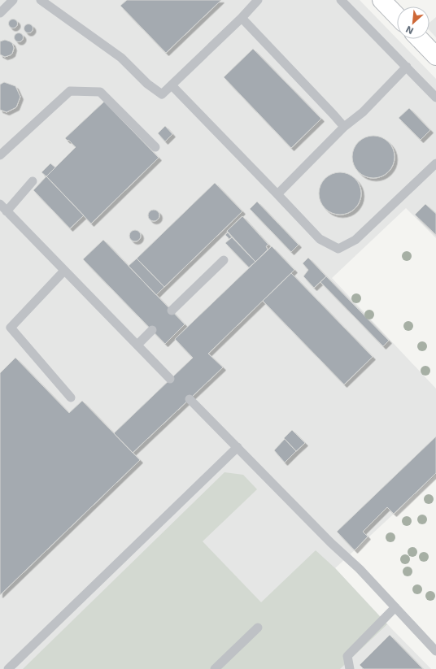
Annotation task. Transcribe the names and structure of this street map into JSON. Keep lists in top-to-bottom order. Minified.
{"north":"bottom left"}
